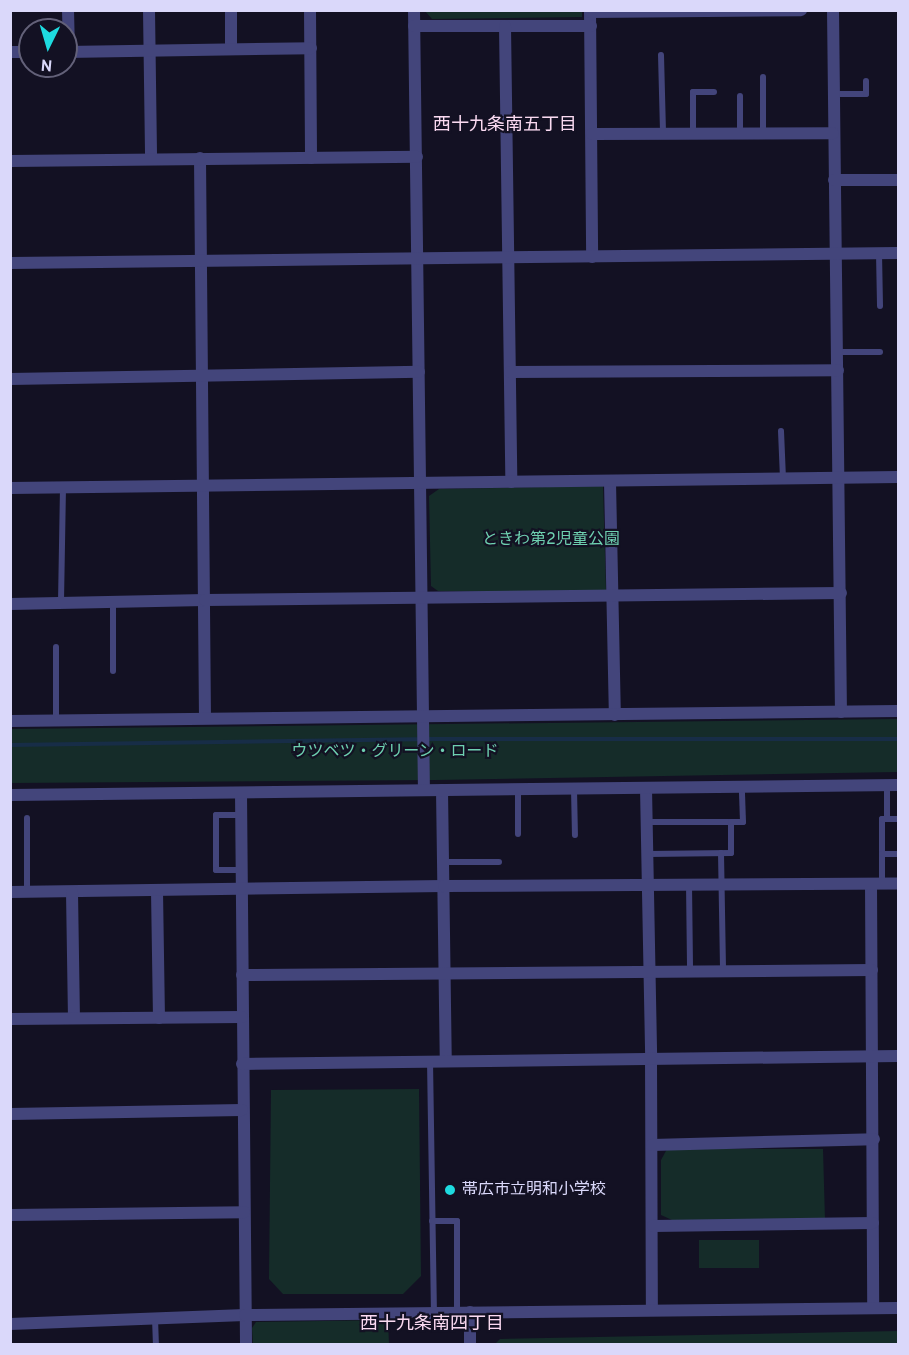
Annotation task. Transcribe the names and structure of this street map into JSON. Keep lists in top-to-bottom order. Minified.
{"districts":["西十九条南五丁目","西十九条南四丁目"],"parks":["ときわ第2児童公園","ウツベツ・グリーン・ロード"],"places":["帯広市立明和小学校"],"north":"bottom"}
